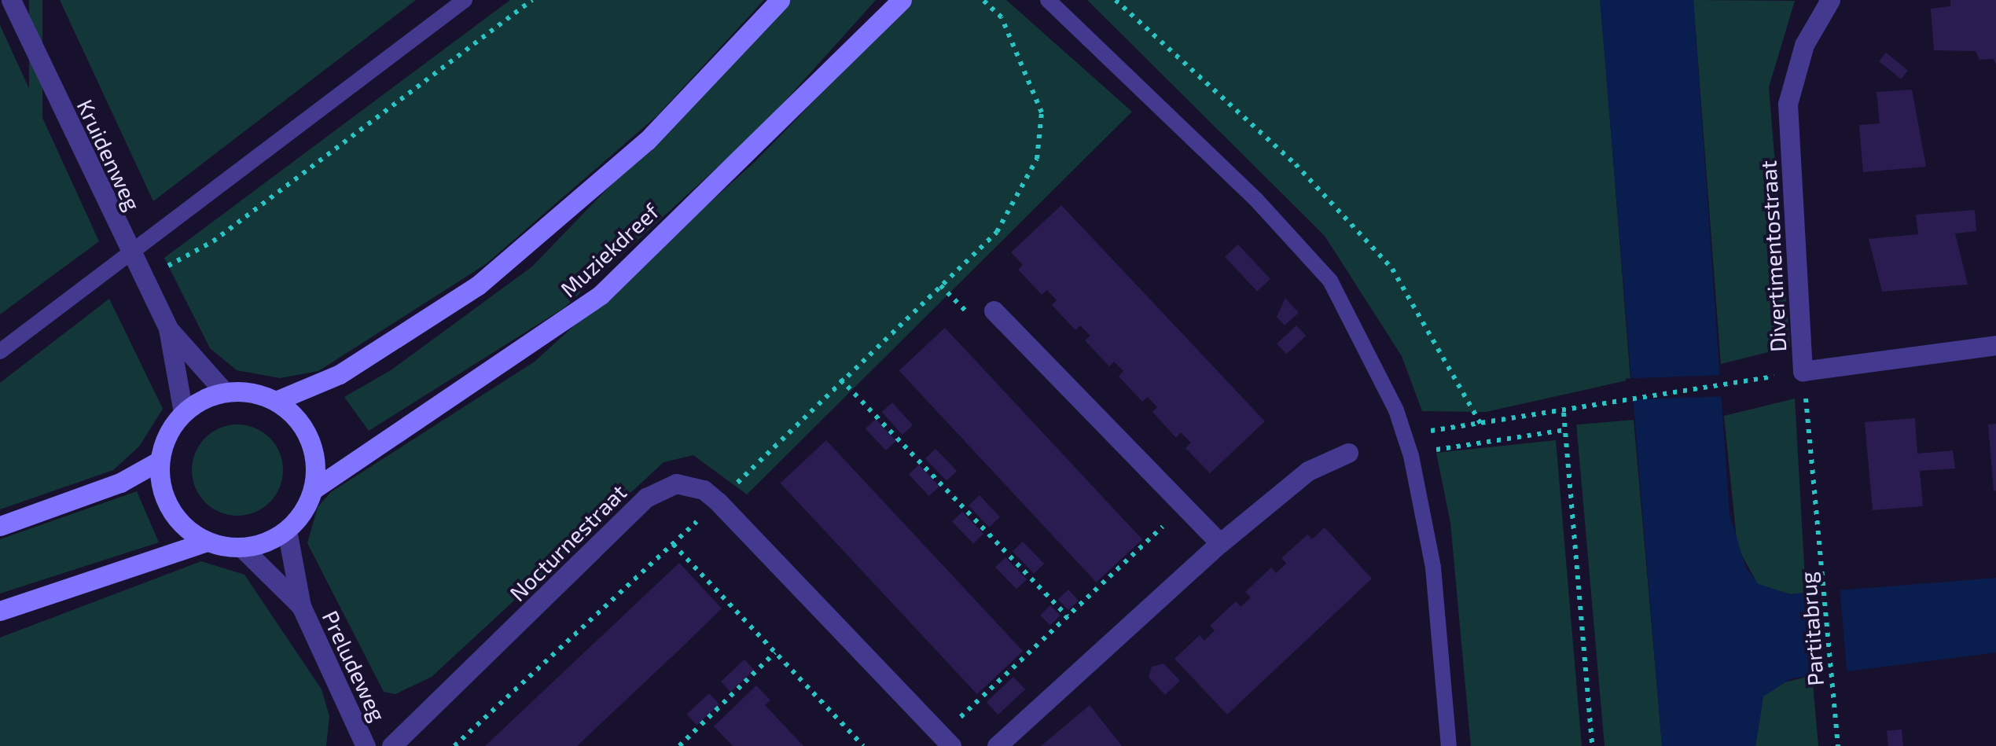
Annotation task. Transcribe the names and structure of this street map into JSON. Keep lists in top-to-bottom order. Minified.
{"streets":{"main road":["Muziekdreef"],"street":["Kruidenweg","Divertimentostraat","Nocturnestraat","Preludeweg"],"path":["Partitabrug"]},"crossings":[["Kruidenweg","Muziekdreef"],["Kruidenweg","Preludeweg"],["Muziekdreef","Preludeweg"],["Divertimentostraat","Partitabrug"]]}
